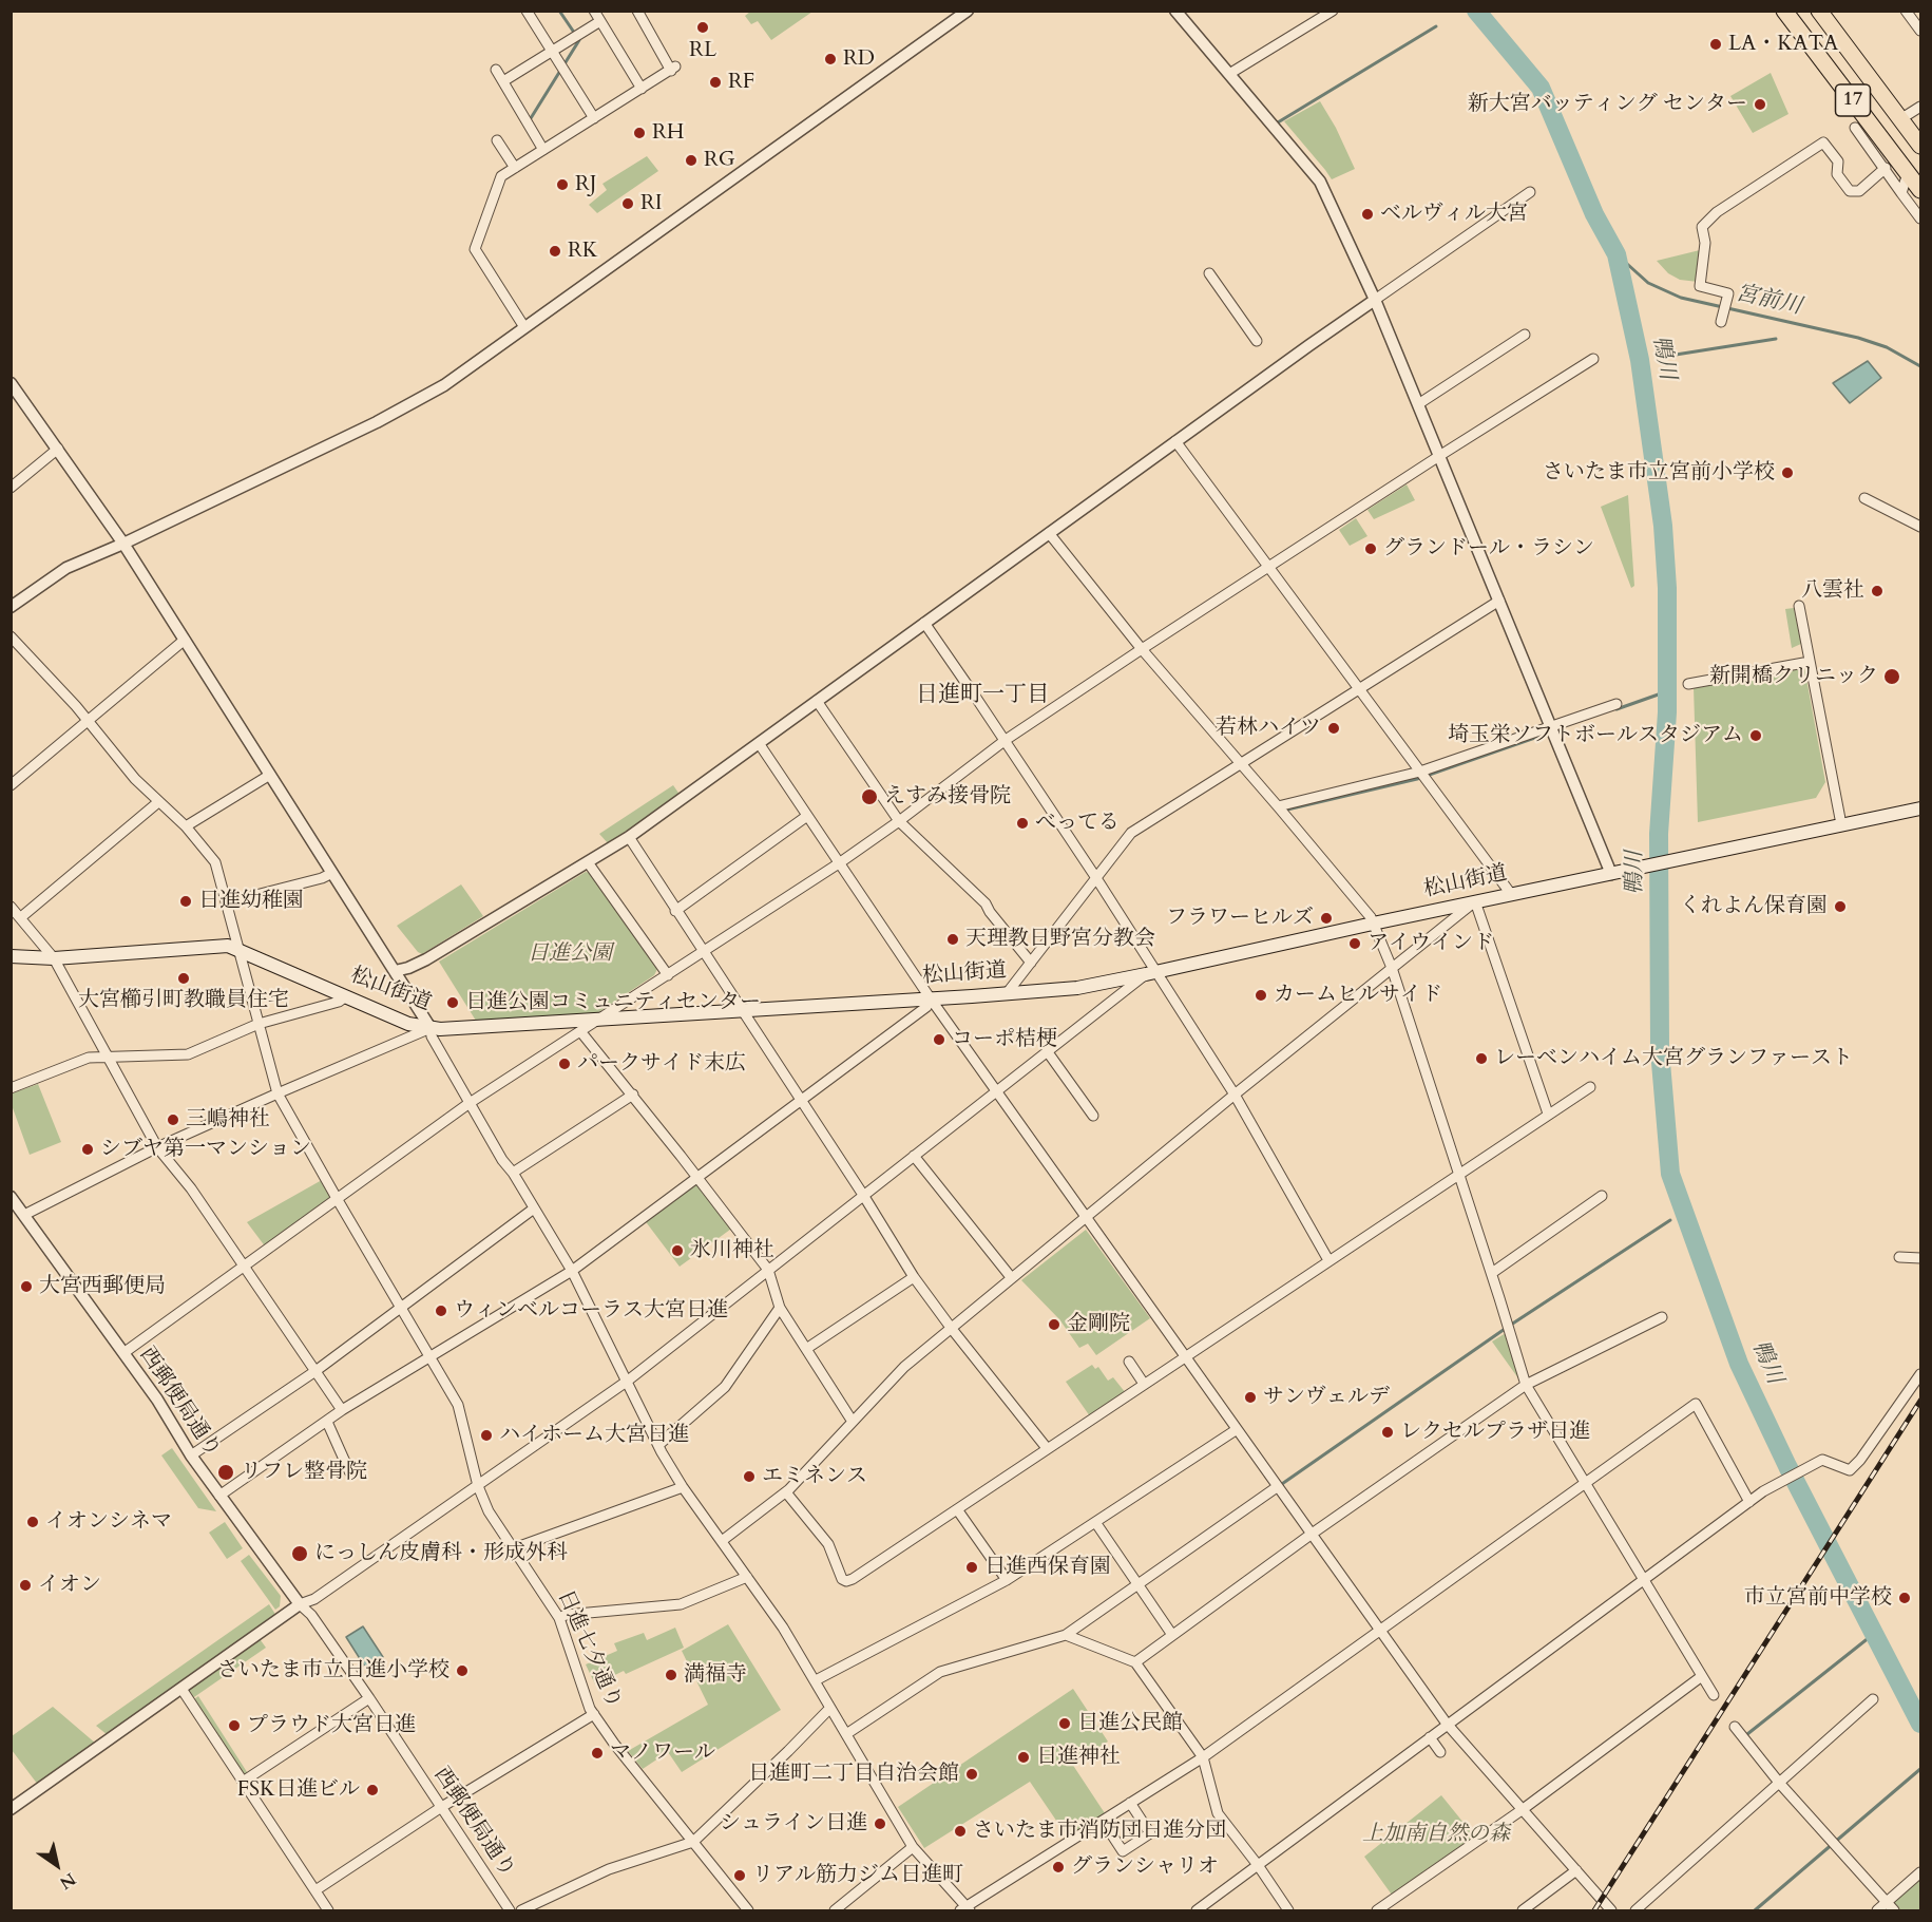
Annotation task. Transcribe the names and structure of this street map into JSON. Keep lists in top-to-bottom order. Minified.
{"streets":{"highway":["17"],"main road":["松山街道"],"street":["西郵便局通り","日進七夕通り"]},"crossings":[["松山街道","日進七夕通り"]],"districts":["日進町一丁目"],"water":["宮前川","鴨川"],"parks":["日進公園","上加南自然の森"],"places":["RL","LA・KATA","RD","RF","新大宮バッティング センター","RH","RG","RJ","RI","ベルヴィル大宮","RK","さいたま市立宮前小学校","グランドール・ラシン","八雲社","新開橋クリニック","若林ハイツ","埼玉栄ソフトボールスタジアム","えすみ接骨院","べってる","日進幼稚園","くれよん保育園","フラワーヒルズ","天理教日野宮分教会","アイウインド","大宮櫛引町教職員住宅","カームヒルサイド","日進公園コミュニティセンター","コーポ桔梗","レーベンハイム大宮グランファースト","パークサイド末広","三嶋神社","シブヤ第一マンション","氷川神社","大宮西郵便局","ウィンベルコーラス大宮日進","金剛院","サンヴェルデ","レクセルプラザ日進","ハイホーム大宮日進","リフレ整骨院","エミネンス","イオンシネマ","にっしん皮膚科・形成外科","日進西保育園","イオン","市立宮前中学校","さいたま市立日進小学校","満福寺","日進公民館","プラウド大宮日進","マノワール","日進神社","日進町二丁目自治会館","FSK日進ビル","シュライン日進","さいたま市消防団日進分団","グランシャリオ","リアル筋力ジム日進町"],"north":"bottom right"}
